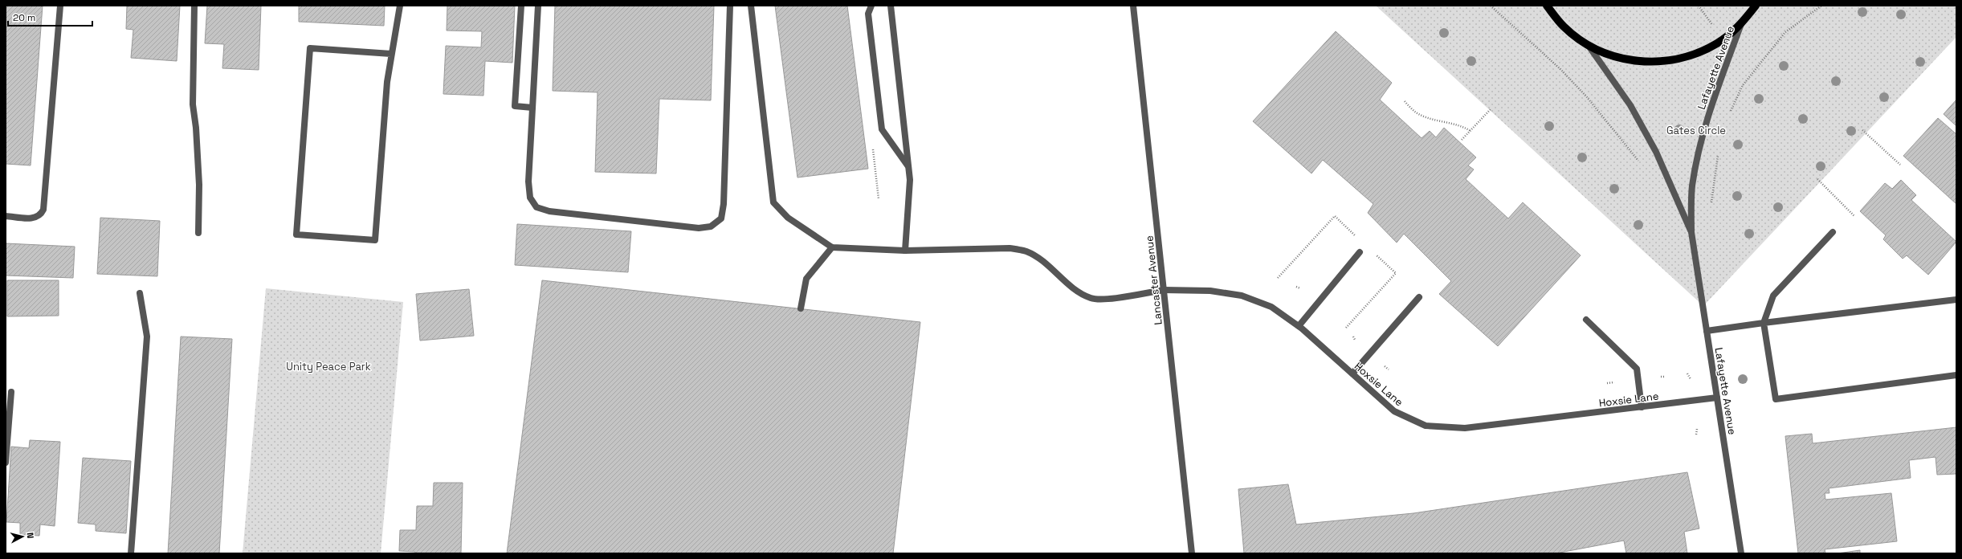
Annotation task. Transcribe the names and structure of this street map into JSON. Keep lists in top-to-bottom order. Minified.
{"streets":{"street":["Lafayette Avenue","Lancaster Avenue","Hoxsie Lane"]},"crossings":[["Lafayette Avenue","Hoxsie Lane"],["Lancaster Avenue","Hoxsie Lane"]],"parks":["Gates Circle","Unity Peace Park"],"scale_bar":"20 m","north":"right"}
